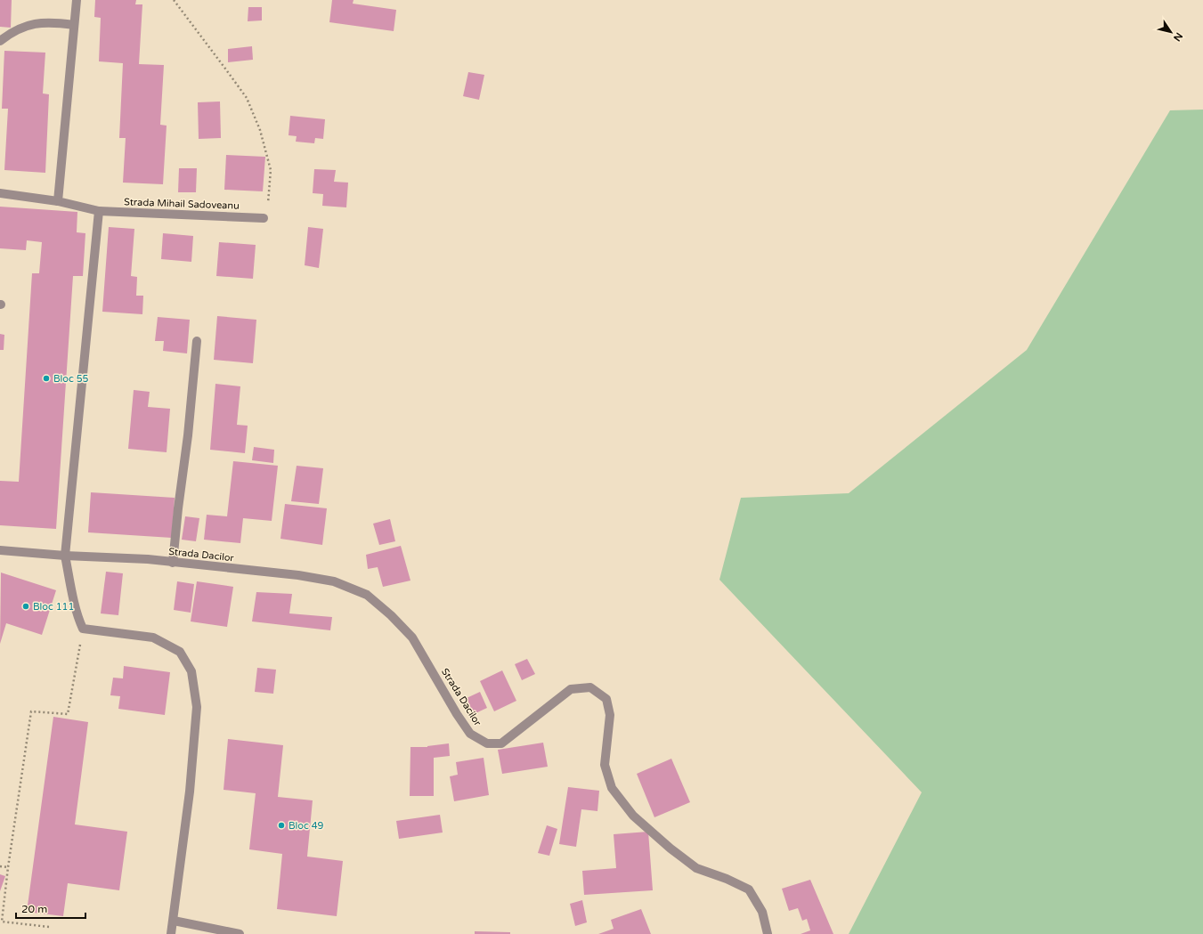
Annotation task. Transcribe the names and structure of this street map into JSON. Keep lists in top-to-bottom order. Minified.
{"streets":{"street":["Strada Mihail Sadoveanu","Strada Dacilor"]},"places":["Bloc 55","Bloc 111","Bloc 49"],"scale_bar":"20 m","north":"bottom right"}
